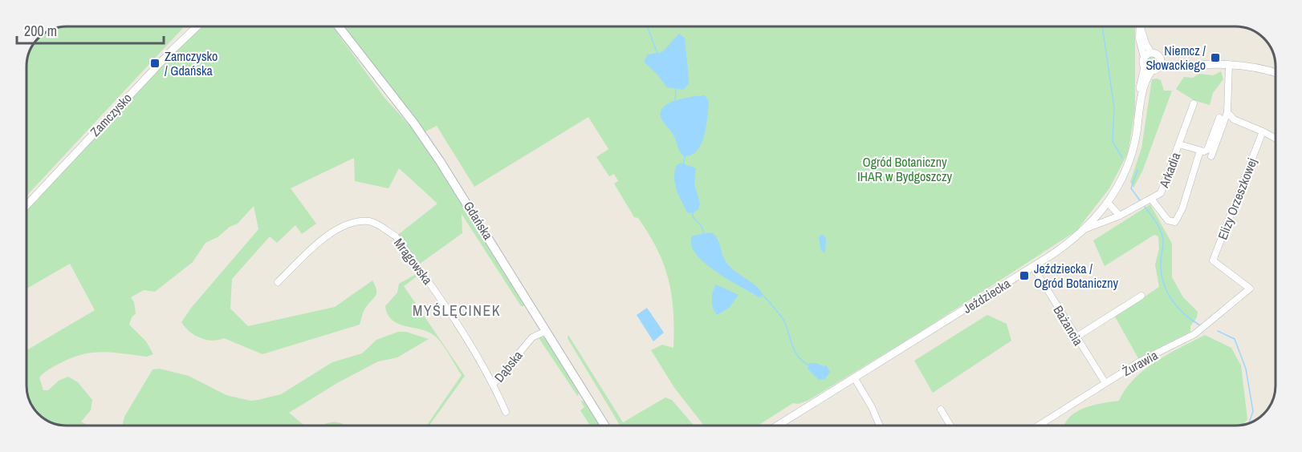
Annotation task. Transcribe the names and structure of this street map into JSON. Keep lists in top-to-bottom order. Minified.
{"streets":{"main road":["Gdańska"],"street":["Zamczysko","Arkadia","Elizy Orzeszkowej","Mrągowska","Jeździecka","Bażancia","Żurawia","Dąbska"]},"crossings":[["Arkadia","Jeździecka"],["Elizy Orzeszkowej","Żurawia"],["Gdańska","Dąbska"],["Mrągowska","Dąbska"],["Jeździecka","Bażancia"],["Bażancia","Żurawia"]],"districts":["MYŚLĘCINEK"],"parks":["Ogród Botaniczny IHAR w Bydgoszczy"],"places":{"transit":["Niemcz / Słowackiego","Zamczysko / Gdańska","Jeździecka / Ogród Botaniczny"]},"scale_bar":"200 m"}
